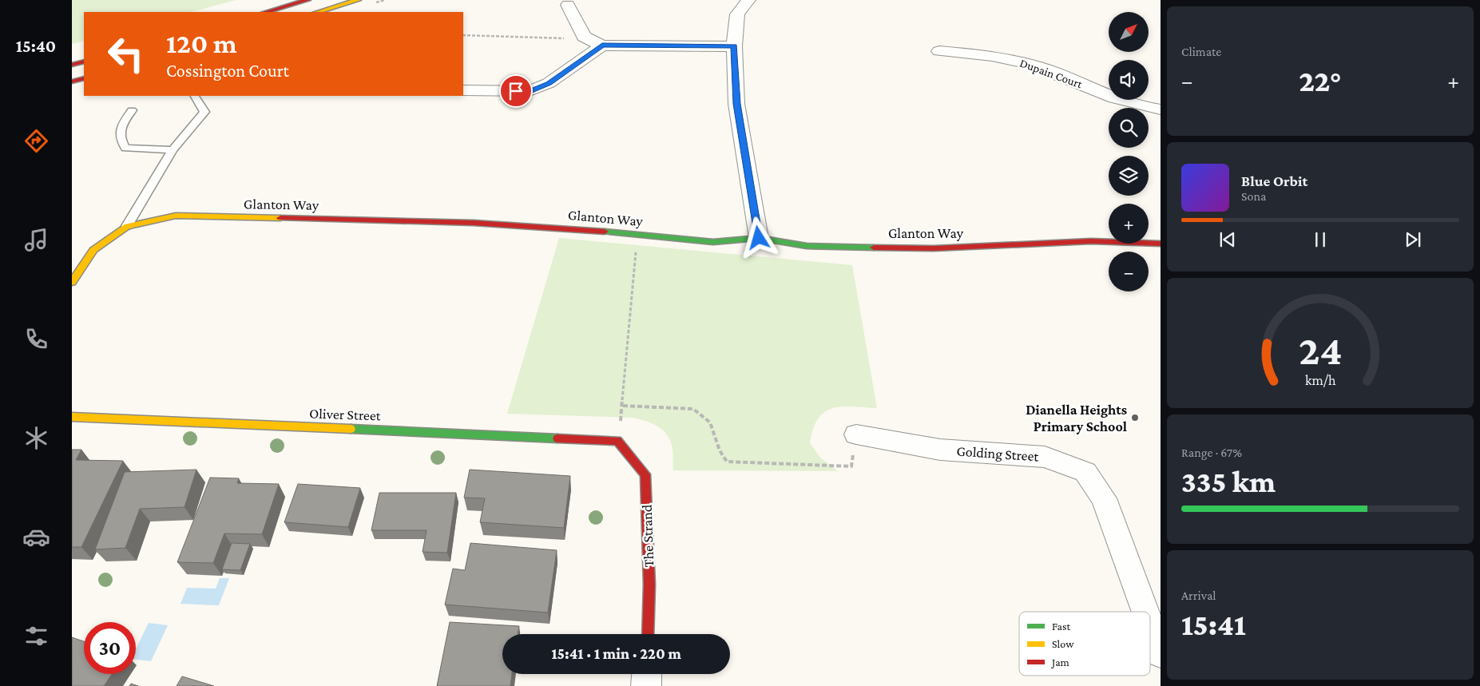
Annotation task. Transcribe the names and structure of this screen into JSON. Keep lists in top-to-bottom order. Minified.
{"streets":{"street":["Dupain Court","Glanton Way","Oliver Street","Golding Street","The Strand"]},"crossings":[["Oliver Street","The Strand"]],"places":["Dianella Heights Primary School"],"legend":["Fast","Slow","Jam"],"north":"top right","page":{"tabs":"15:40","tile":["Climate",["Range · 67%","335 km"],["Arrival","15:41"]],"map_buttons":["+","−"],"turn":["120 m","Cossington Court"],"heat":["−","22°","+"],"song":["Blue Orbit","Sona"],"limit":"30","trip":"15:41 · 1 min · 220 m","gauge":["24","km/h"]}}
